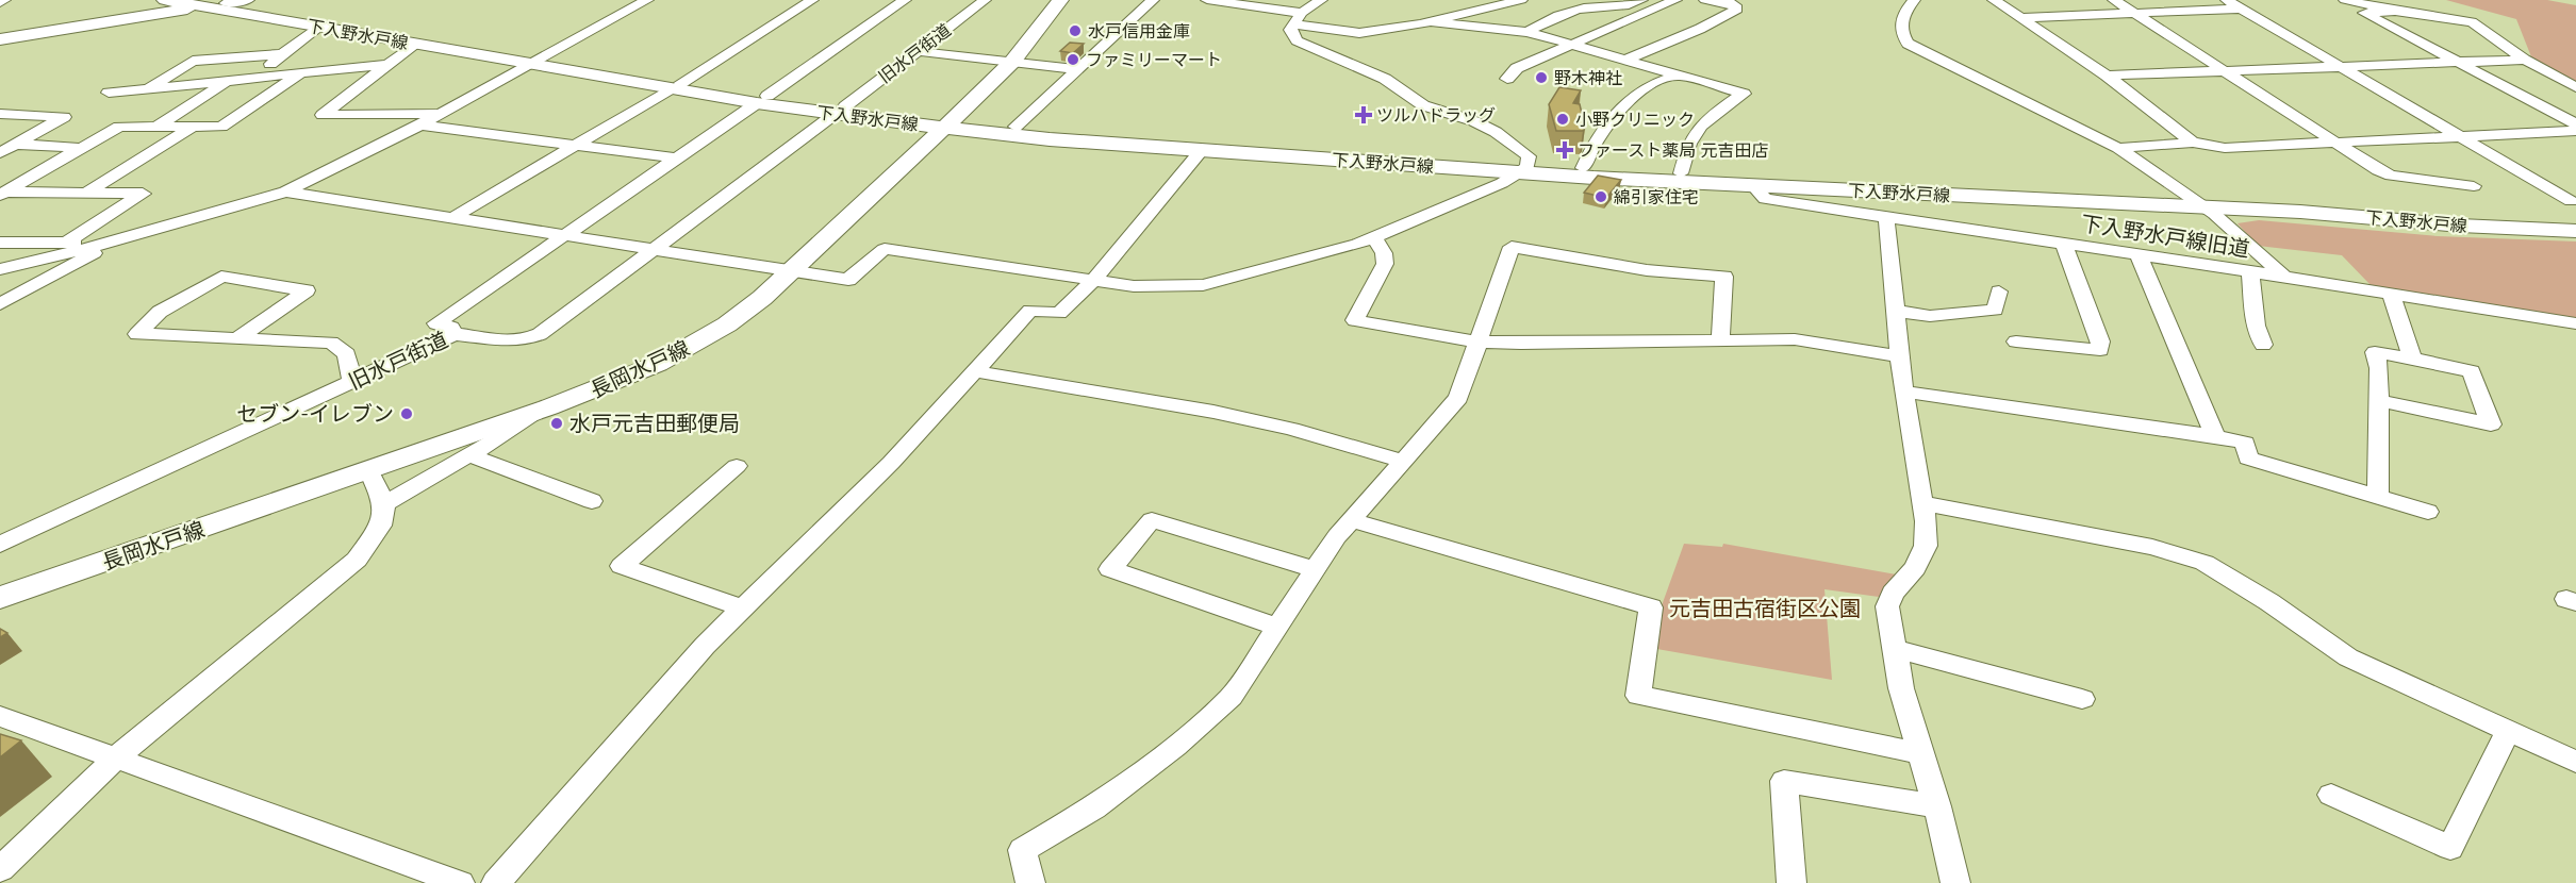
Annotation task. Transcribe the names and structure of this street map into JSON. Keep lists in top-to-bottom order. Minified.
{"streets":{"main road":["下入野水戸線","長岡水戸線"],"street":["旧水戸街道","下入野水戸線旧道"]},"crossings":[["下入野水戸線","旧水戸街道"],["下入野水戸線","下入野水戸線旧道"],["下入野水戸線","長岡水戸線"]],"parks":["元吉田古宿街区公園"],"places":{"other":["水戸信用金庫","ファミリーマート","野木神社","小野クリニック","綿引家住宅","セブン-イレブン","水戸元吉田郵便局"],"health":["ツルハドラッグ","ファースト薬局 元吉田店"]}}
